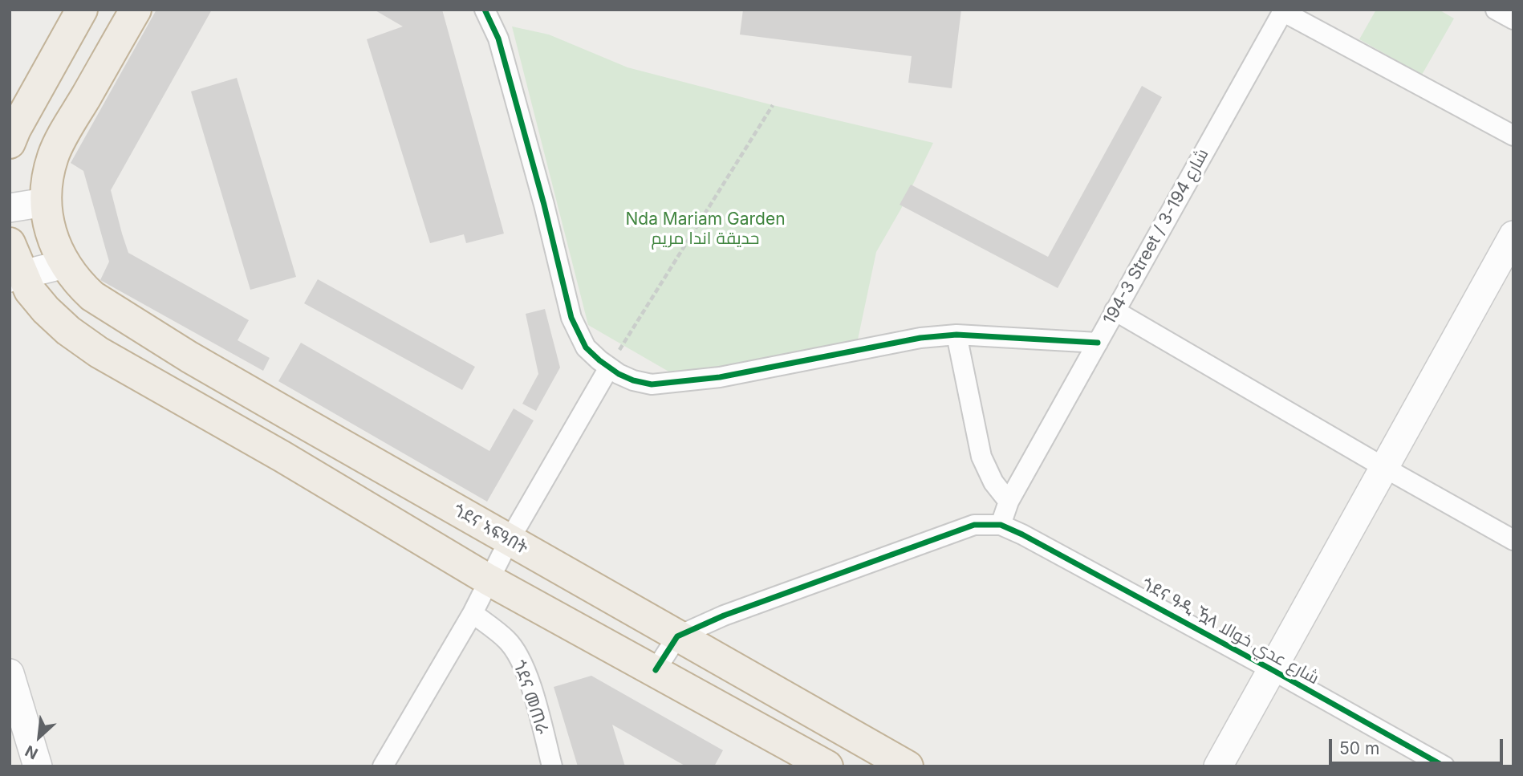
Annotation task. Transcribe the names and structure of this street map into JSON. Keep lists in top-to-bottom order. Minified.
{"streets":{"highway":["ጎደና ኣፍዓበት"],"street":["194-3 Street / شارع 194-3","ጎደና ዓዲ ዃላ شارع عدي خوالا","ጎደና መጠራ"]},"crossings":[["194-3 Street / شارع 194-3","ጎደና ዓዲ ዃላ شارع عدي خوالا"]],"parks":["Nda Mariam Garden حديقة اندا مريم"],"scale_bar":"50 m","north":"bottom left"}
